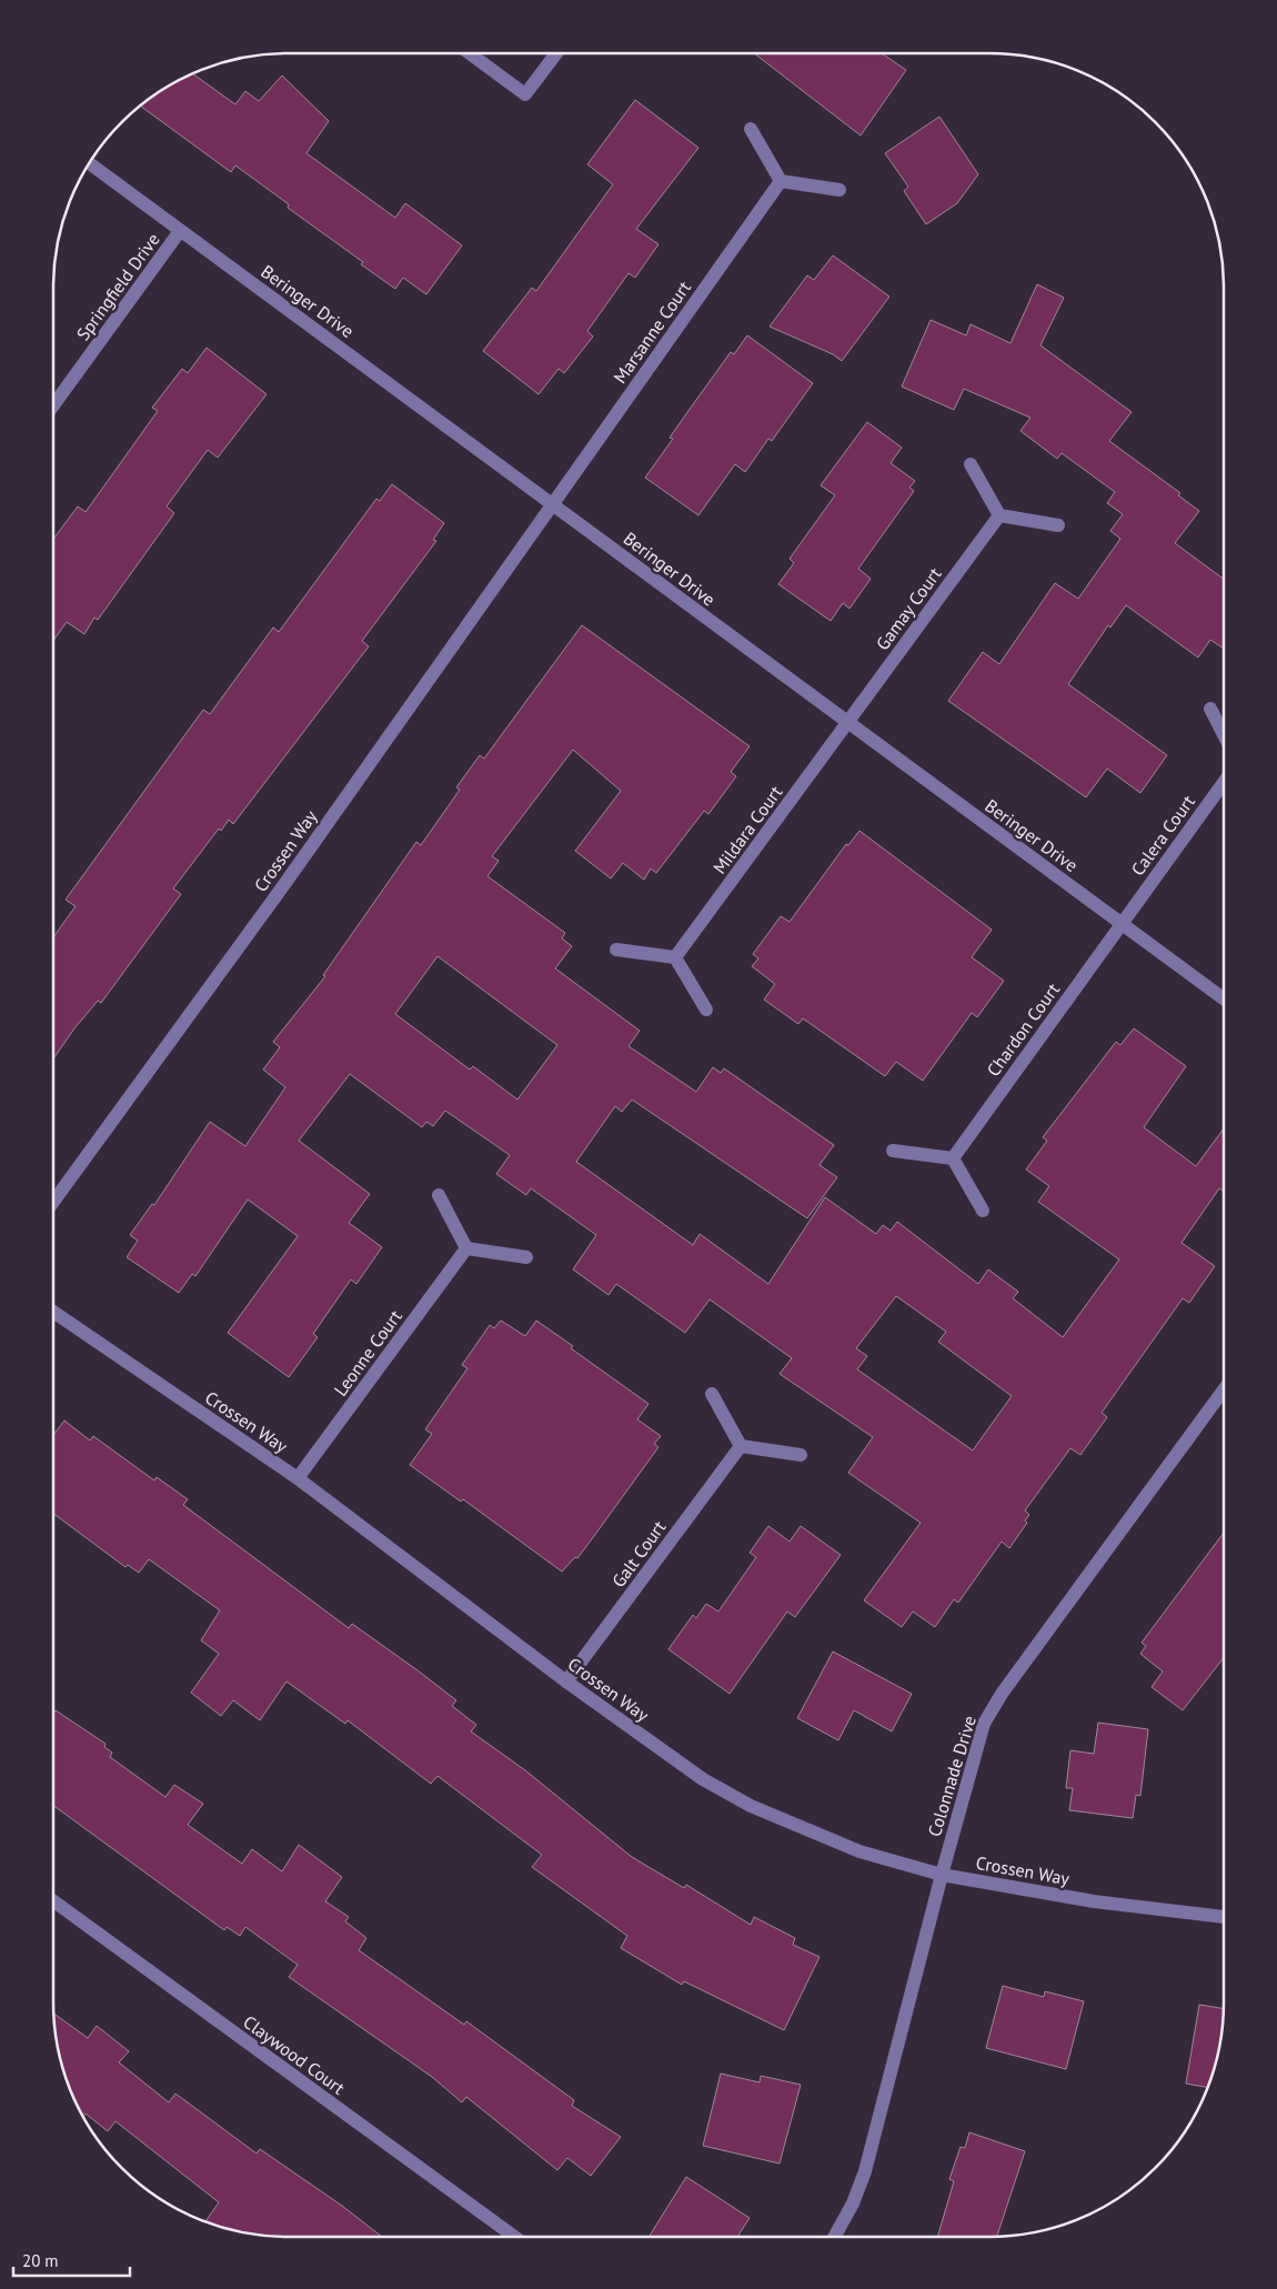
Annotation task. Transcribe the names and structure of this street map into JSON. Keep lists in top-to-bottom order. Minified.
{"streets":{"street":["Springfield Drive","Beringer Drive","Marsanne Court","Gamay Court","Mildara Court","Calera Court","Crossen Way","Chardon Court","Leonne Court","Galt Court","Colonnade Drive","Claywood Court"]},"crossings":[["Springfield Drive","Beringer Drive"],["Beringer Drive","Marsanne Court"],["Beringer Drive","Gamay Court"],["Beringer Drive","Mildara Court"],["Beringer Drive","Calera Court"],["Beringer Drive","Crossen Way"],["Beringer Drive","Chardon Court"],["Marsanne Court","Crossen Way"],["Gamay Court","Mildara Court"],["Calera Court","Chardon Court"],["Crossen Way","Leonne Court"],["Crossen Way","Galt Court"],["Crossen Way","Colonnade Drive"]],"scale_bar":"20 m"}
